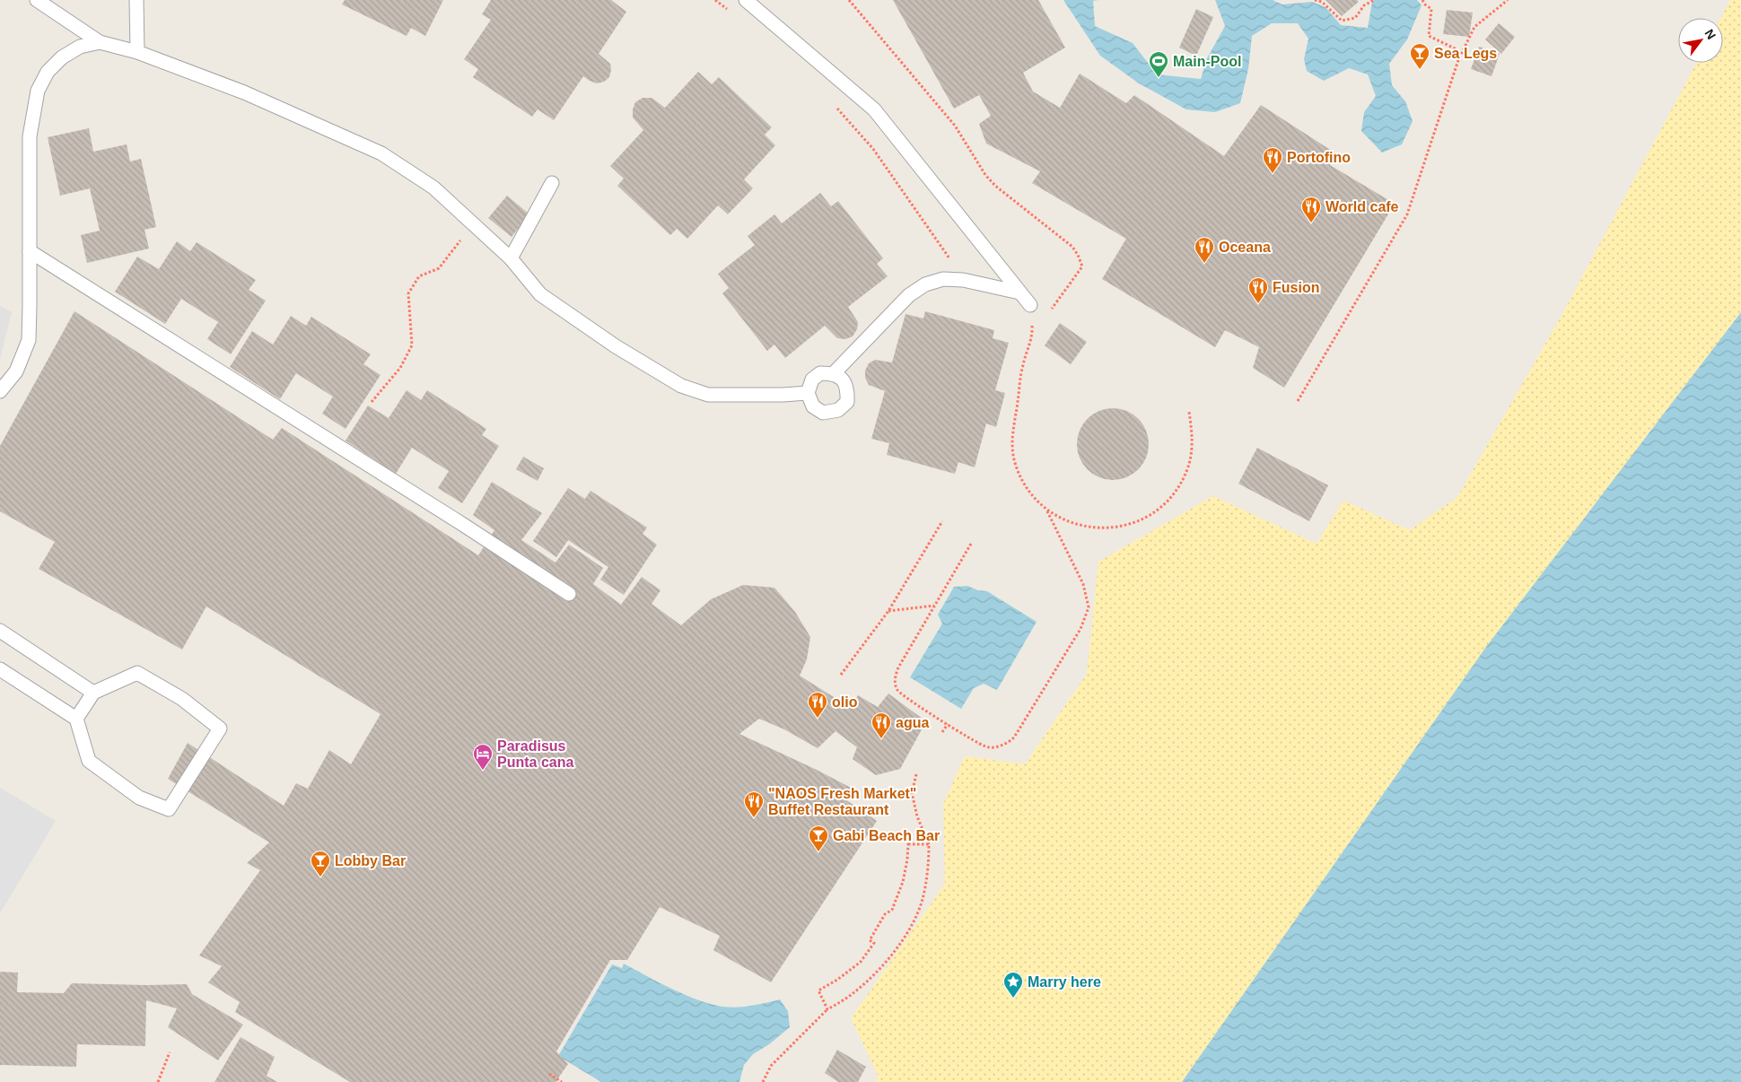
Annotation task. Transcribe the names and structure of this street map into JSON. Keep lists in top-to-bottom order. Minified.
{"places":{"bar":["Sea Legs","Gabi Beach Bar","Lobby Bar"],"sports":["Main-Pool"],"restaurant":["Portofino","World cafe","Oceana","Fusion","olio","agua","\"NAOS Fresh Market\" Buffet Restaurant"],"hotel":["Paradisus Punta cana"],"place":["Marry here"]},"north":"top right"}
